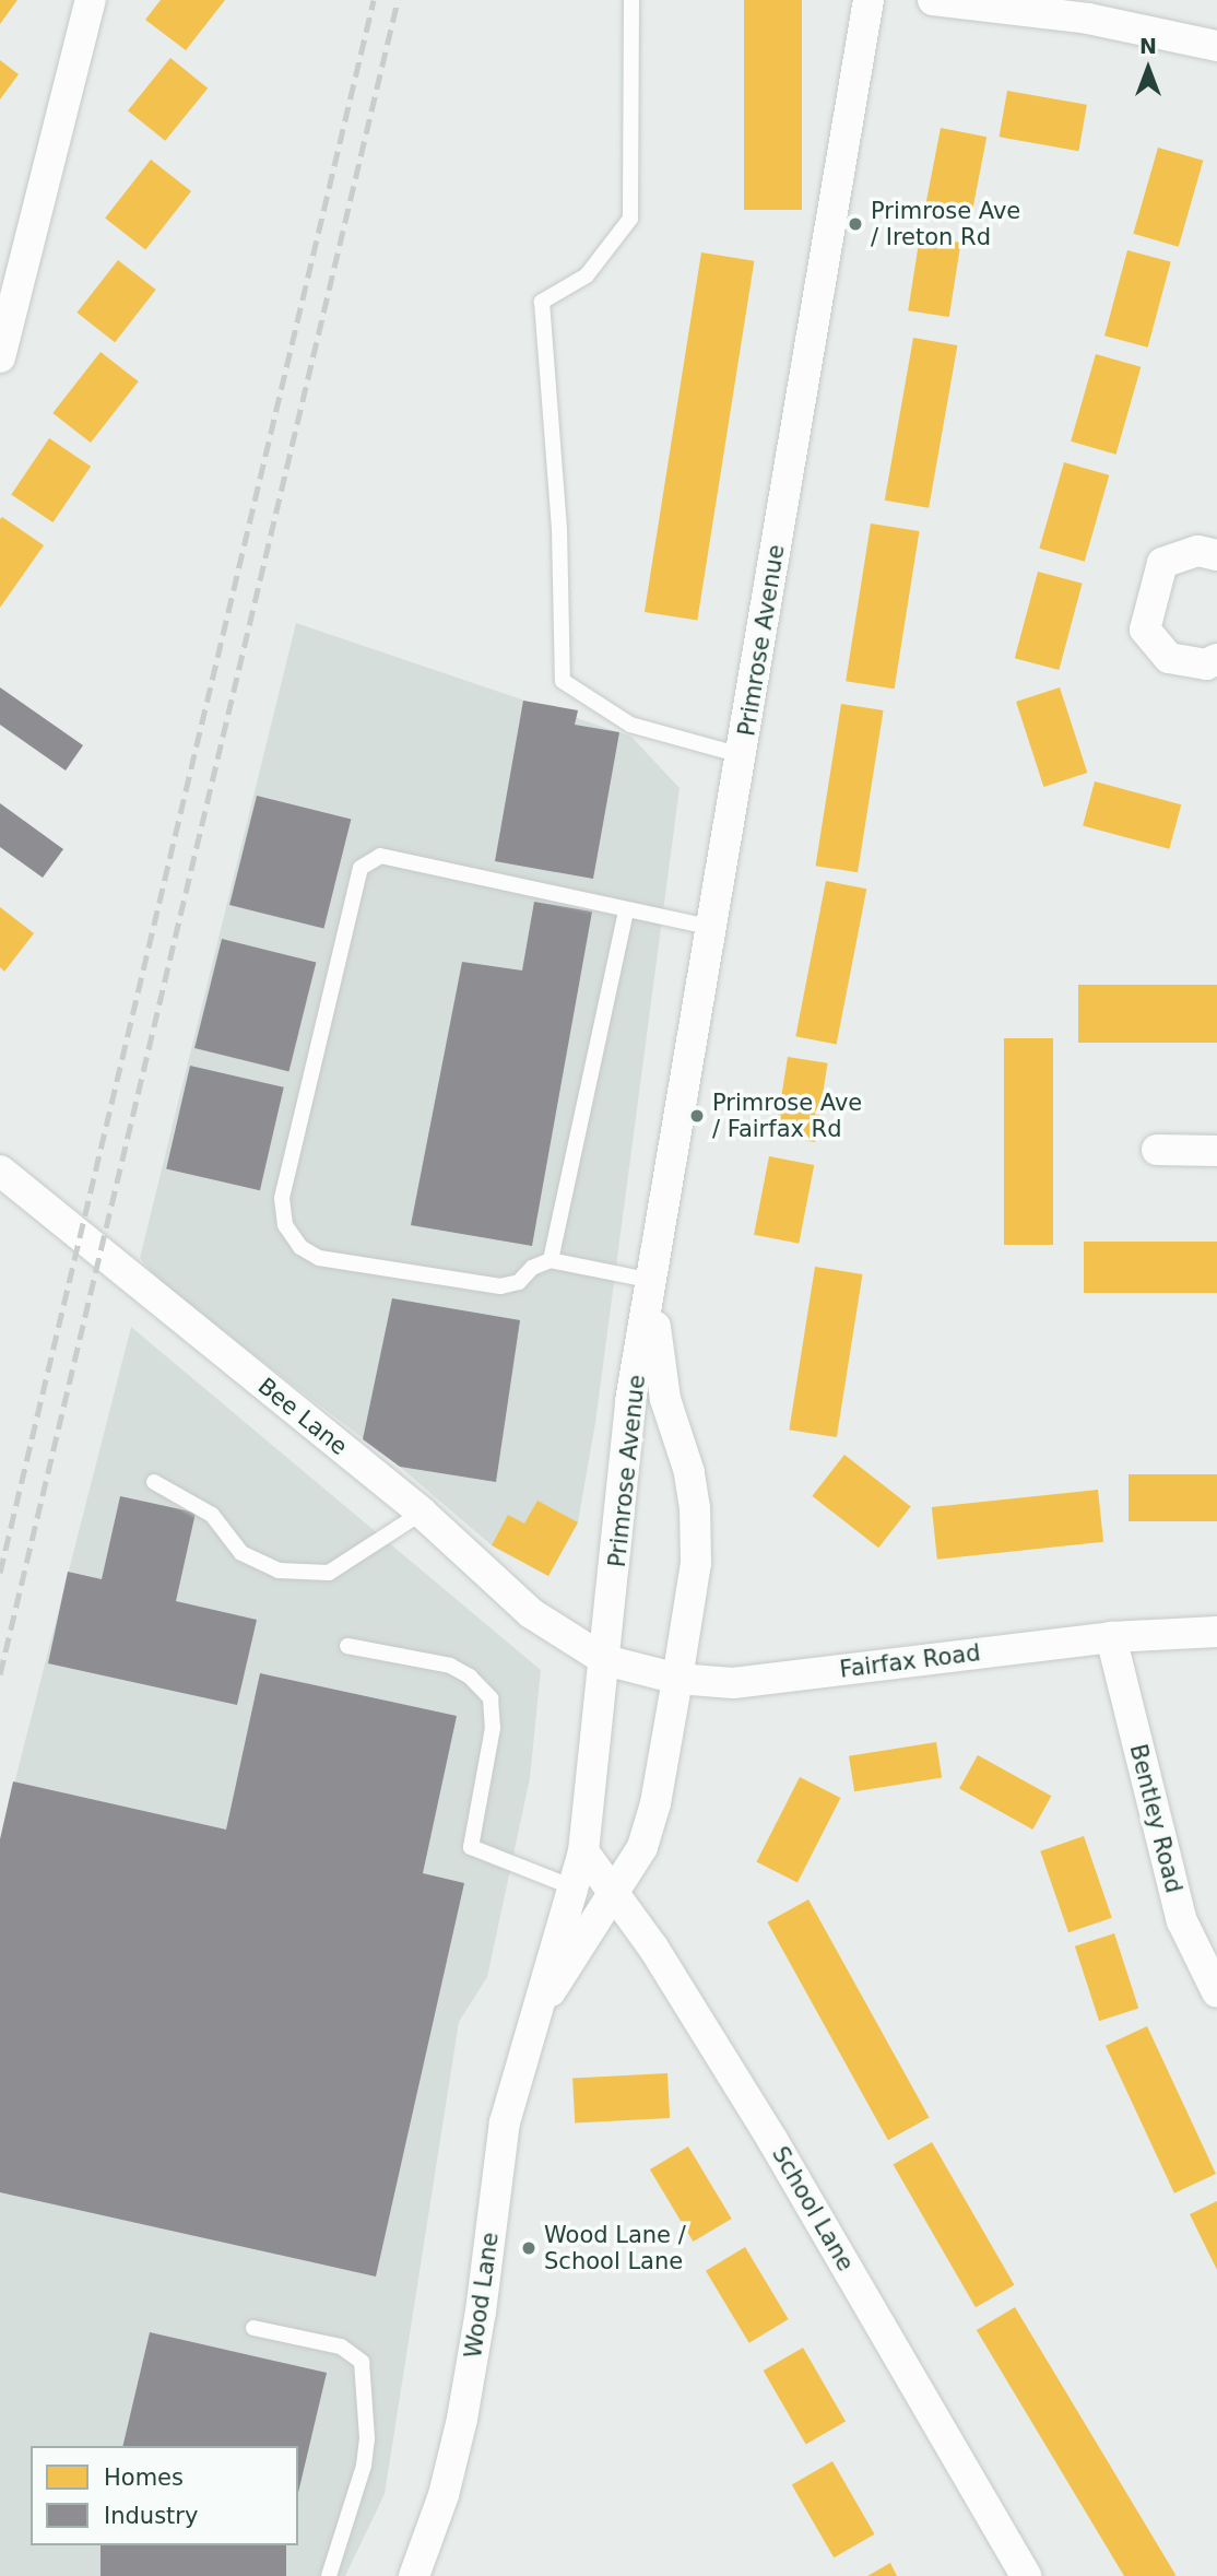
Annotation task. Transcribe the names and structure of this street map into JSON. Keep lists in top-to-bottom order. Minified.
{"streets":{"street":["Primrose Avenue","Bee Lane","Fairfax Road","Bentley Road","School Lane","Wood Lane"]},"crossings":[["Primrose Avenue","Bee Lane"],["Primrose Avenue","Fairfax Road"],["Primrose Avenue","Wood Lane"],["Bee Lane","Fairfax Road"],["Bee Lane","Wood Lane"],["Fairfax Road","Bentley Road"],["Fairfax Road","Wood Lane"],["School Lane","Wood Lane"]],"places":["Primrose Ave / Ireton Rd","Primrose Ave / Fairfax Rd","Wood Lane / School Lane"],"legend":["Homes","Industry"],"north":"top"}
